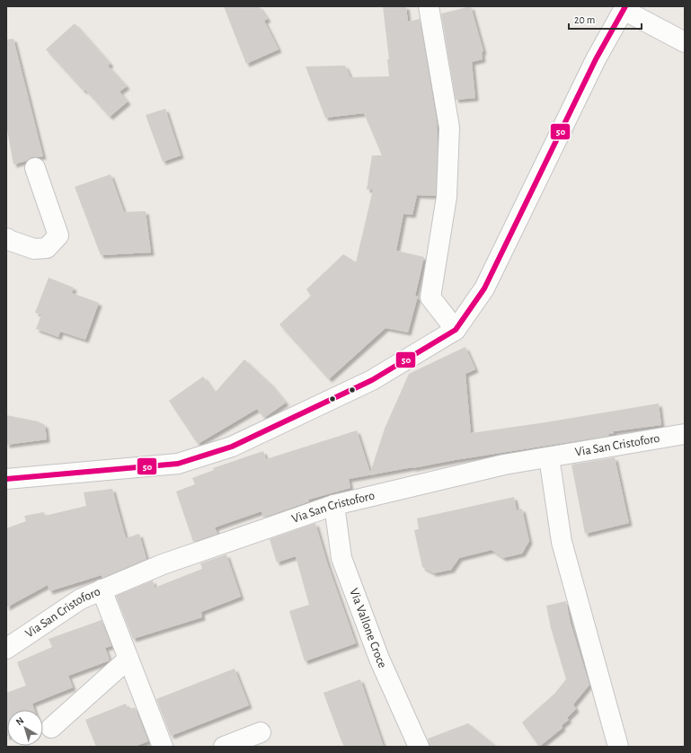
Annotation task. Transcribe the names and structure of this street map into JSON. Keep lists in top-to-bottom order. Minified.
{"streets":{"street":["Via San Cristoforo","Via Vallone Croce"]},"crossings":[["Via San Cristoforo","Via Vallone Croce"]],"lines":["transit line 50"],"scale_bar":"20 m","north":"top left"}
